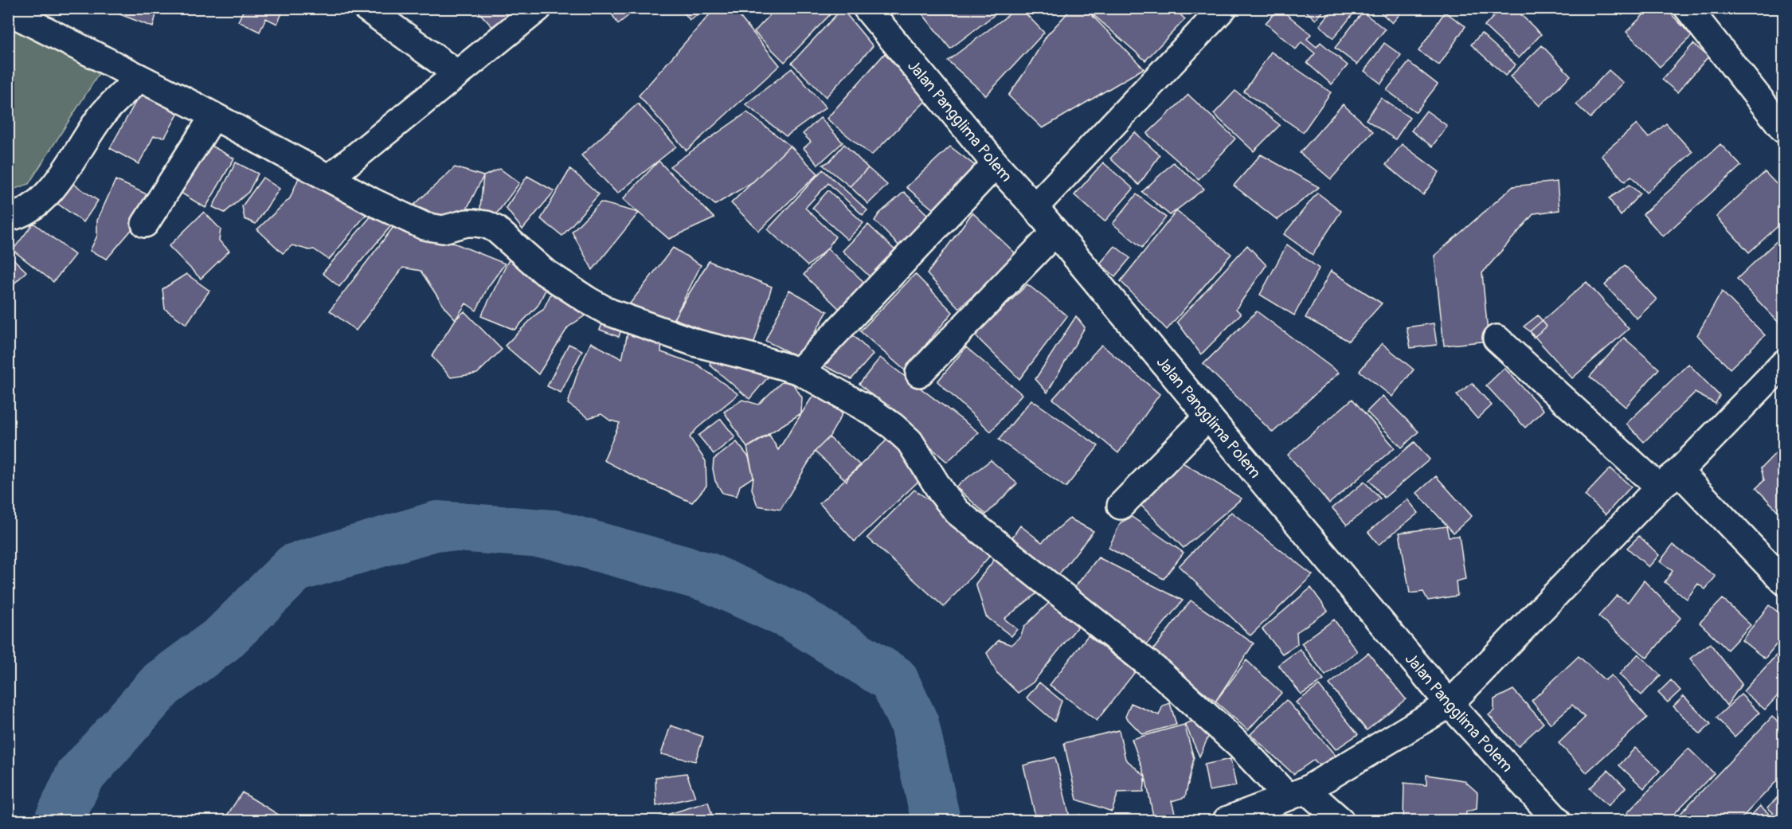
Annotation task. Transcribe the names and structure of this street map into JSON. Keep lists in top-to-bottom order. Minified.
{"streets":{"street":["Jalan Pangglima Polem"]}}
